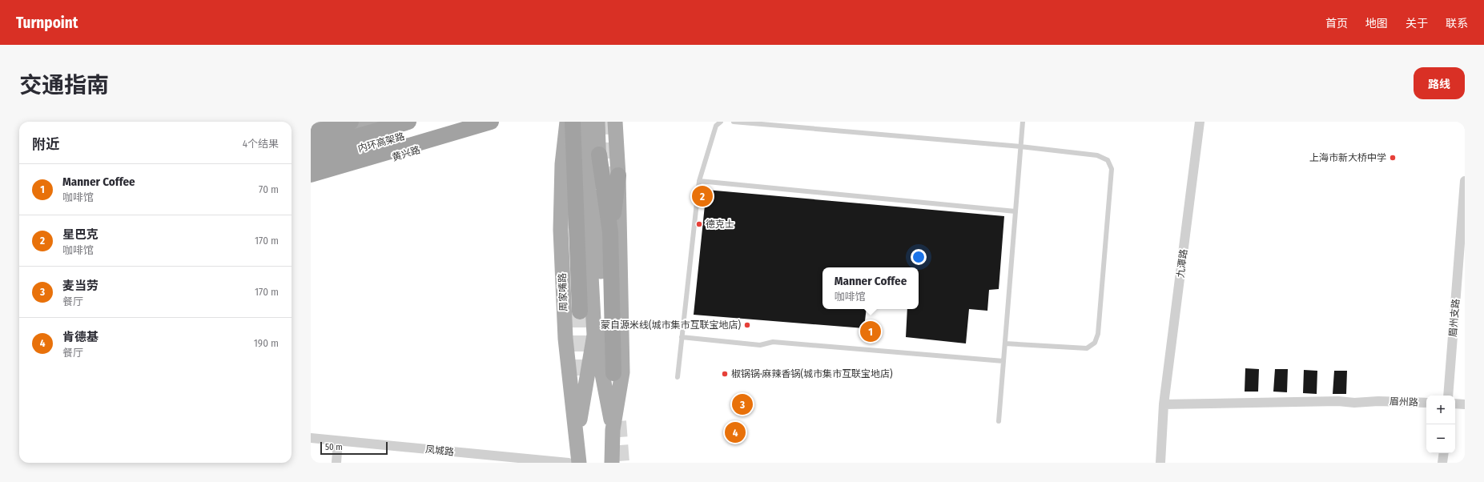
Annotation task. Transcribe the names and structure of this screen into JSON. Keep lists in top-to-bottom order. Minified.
{"streets":{"highway":["内环高架路"],"main road":["黄兴路","周家嘴路"],"street":["九潭路","眉州支路","眉州路","凤城路"]},"crossings":[["九潭路","眉州路"]],"places":["上海市新大桥中学","德克士","蒙自源米线(城市集市互联宝地店)","椒锅锅·麻辣香锅(城市集市互联宝地店)"],"scale_bar":"50 m","page":{"header":"Turnpoint","nav":["首页","地图","关于","联系"],"title":"交通指南","buttons":"路线","heading":["附近","4个结果"],"list":[{"mark":"1","name":"Manner Coffee","note":"咖啡馆","value":"70 m"},{"mark":"2","name":"星巴克","note":"咖啡馆","value":"170 m"},{"mark":"3","name":"麦当劳","note":"餐厅","value":"170 m"},{"mark":"4","name":"肯德基","note":"餐厅","value":"190 m"}],"pins":["2","1","3","4"],"popup":["Manner Coffee","咖啡馆"],"map_buttons":["+","−"],"scale":"50 m"}}
